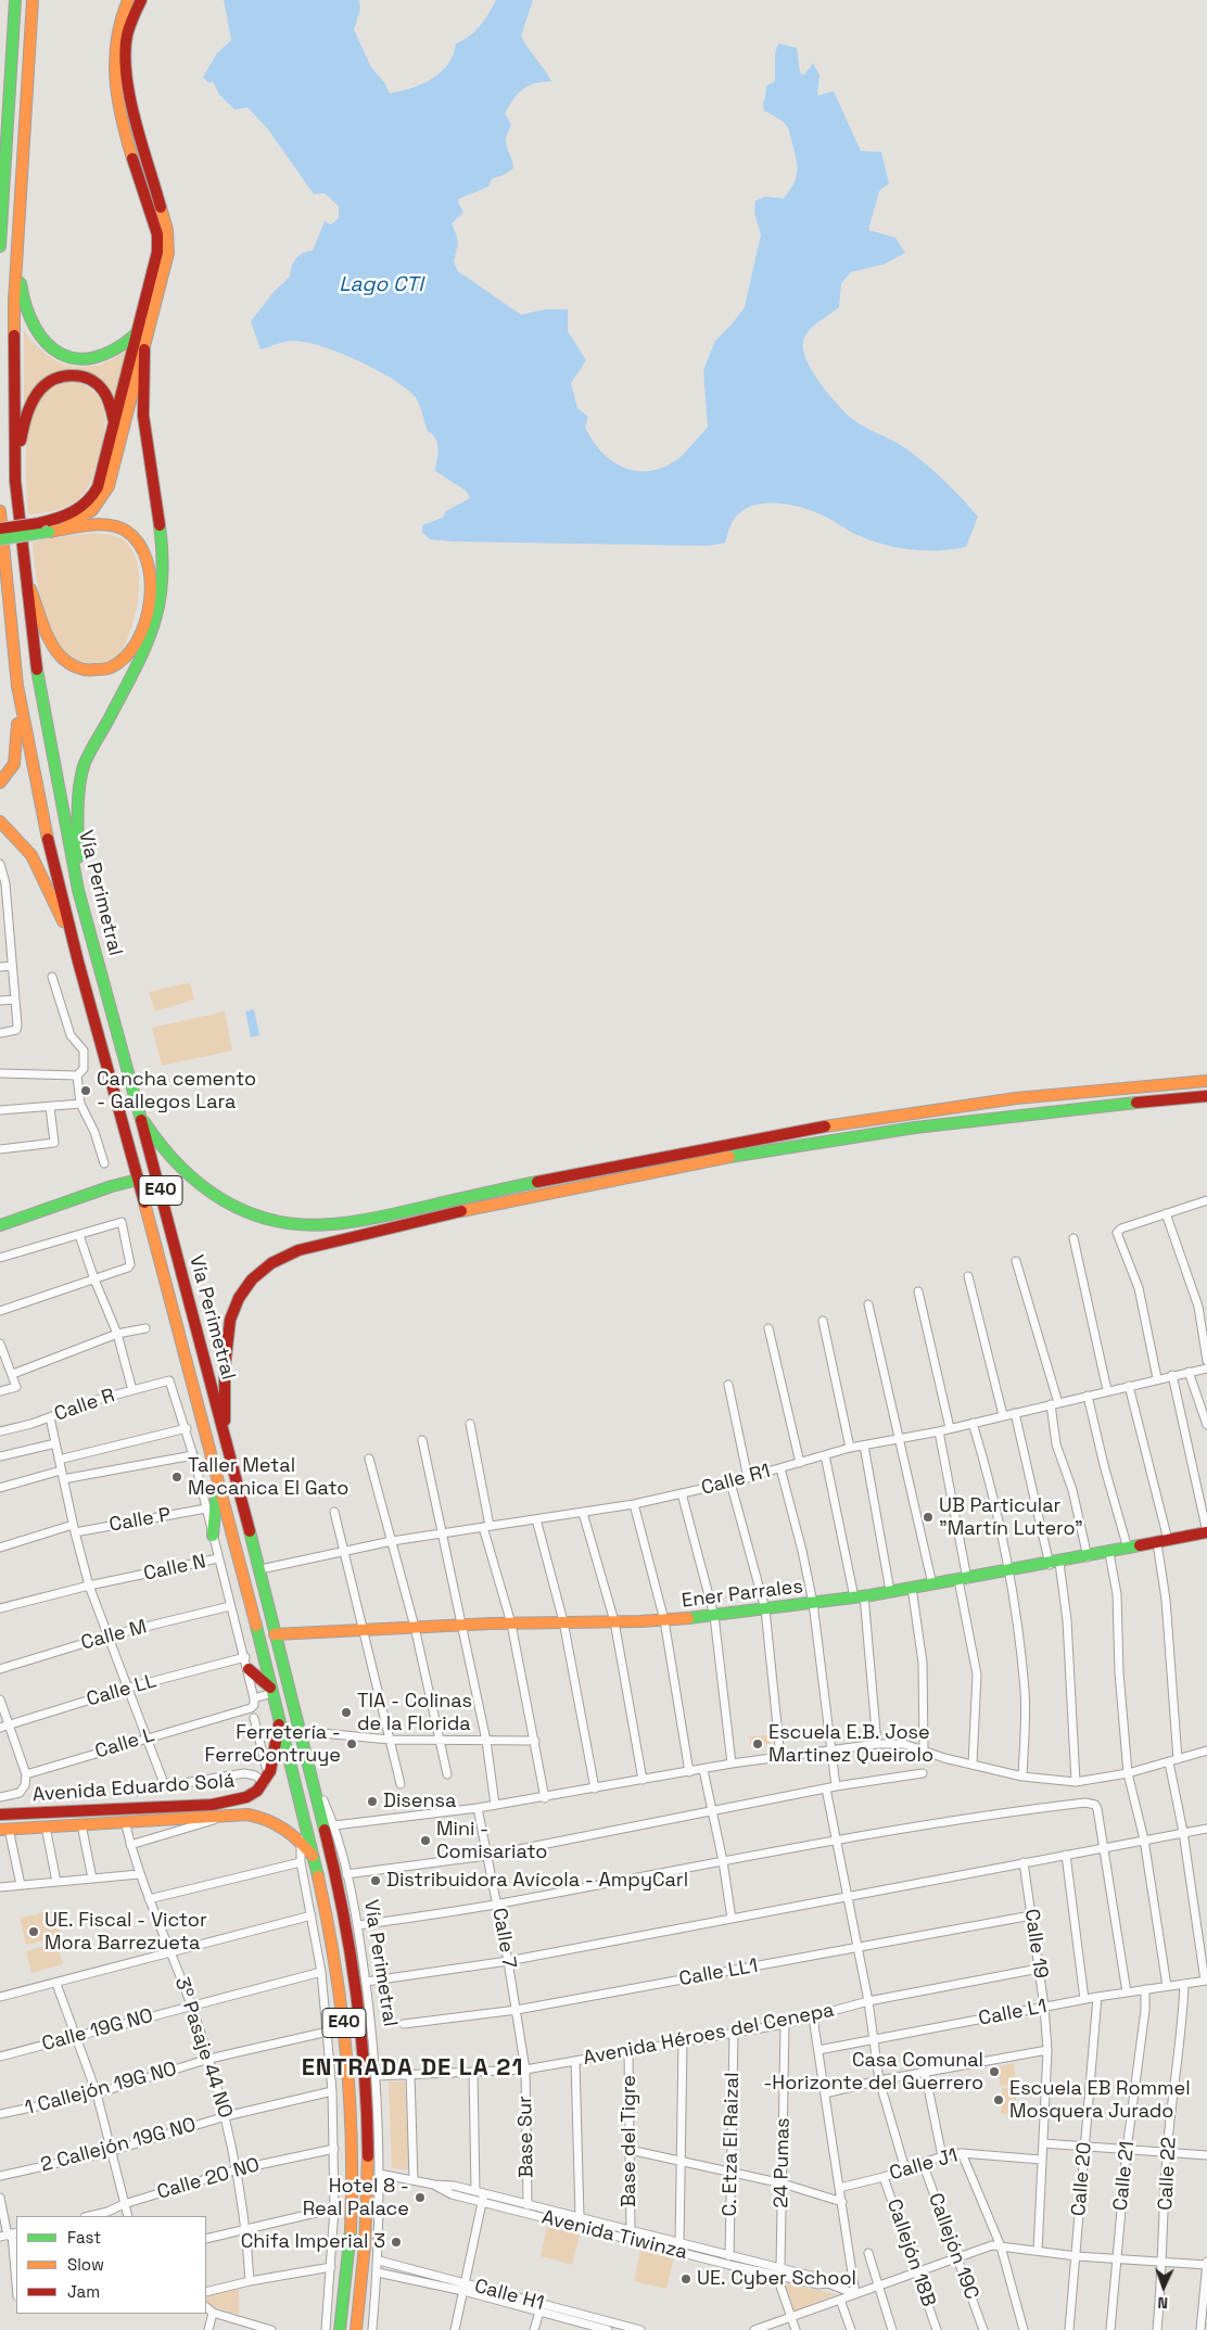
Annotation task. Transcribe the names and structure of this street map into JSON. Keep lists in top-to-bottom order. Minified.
{"streets":{"main road":["Vía Perimetral","E40","Ener Parrales","Avenida Eduardo Solá"],"street":["Calle R","Calle R1","Calle P","Calle N","Calle M","Calle LL","Calle L","Calle 7","Calle 19","Calle LL1","Calle L1","Calle 19G NO","Avenida Héroes del Cenepa","3º Pasaje 44 NO","1 Callejón 19G NO","Base Sur","Base del Tigre","C. Etza El Raizal","2 Callejón 19G NO","24 Pumas","Calle J1","Calle 22","Calle 21","Calle 20 NO","Calle 20","Avenida Tiwinza","Callejón 19C","Callejón 18B","Calle H1"]},"crossings":[["Vía Perimetral","Calle R1"],["Vía Perimetral","Ener Parrales"],["Vía Perimetral","Calle L"],["Vía Perimetral","Avenida Eduardo Solá"],["Vía Perimetral","Avenida Héroes del Cenepa"],["Vía Perimetral","Avenida Tiwinza"],["Vía Perimetral","Calle H1"],["Calle N","Calle M"],["Calle N","Calle LL"],["Calle N","Calle L"],["Avenida Eduardo Solá","3º Pasaje 44 NO"],["Calle 7","Calle LL1"],["Calle 7","Avenida Héroes del Cenepa"],["Calle 7","Base Sur"],["Calle 19","Calle LL1"],["Calle 19","Calle L1"],["Calle 19","Avenida Héroes del Cenepa"],["Calle 19","Calle J1"],["Calle L1","Calle 22"],["Calle L1","Calle 21"],["Calle L1","Calle 20"],["Calle 19G NO","3º Pasaje 44 NO"],["Avenida Héroes del Cenepa","Base Sur"],["Avenida Héroes del Cenepa","Base del Tigre"],["Avenida Héroes del Cenepa","C. Etza El Raizal"],["Avenida Héroes del Cenepa","24 Pumas"],["3º Pasaje 44 NO","1 Callejón 19G NO"],["3º Pasaje 44 NO","2 Callejón 19G NO"],["3º Pasaje 44 NO","Calle 20 NO"],["Base Sur","Avenida Tiwinza"],["Base del Tigre","Avenida Tiwinza"],["C. Etza El Raizal","Avenida Tiwinza"],["24 Pumas","Avenida Tiwinza"],["Calle J1","Callejón 19C"],["Calle J1","Callejón 18B"]],"districts":["ENTRADA DE LA 21"],"water":["Lago CTI"],"places":["Cancha cemento - Gallegos Lara","Taller Metal Mecanica El Gato","UB Particular \"Martín Lutero\"","TIA - Colinas de la Florida","Ferretería - FerreContruye","Escuela E.B. Jose Martinez Queirolo","Disensa","Mini - Comisariato","Distribuidora Avícola - AmpyCarl","UE. Fiscal - Victor Mora Barrezueta","Casa Comunal -Horizonte del Guerrero","Escuela EB Rommel Mosquera Jurado","Hotel 8 - Real Palace","Chifa Imperial 3","UE. Cyber School"],"legend":["Fast","Slow","Jam"],"north":"bottom"}
